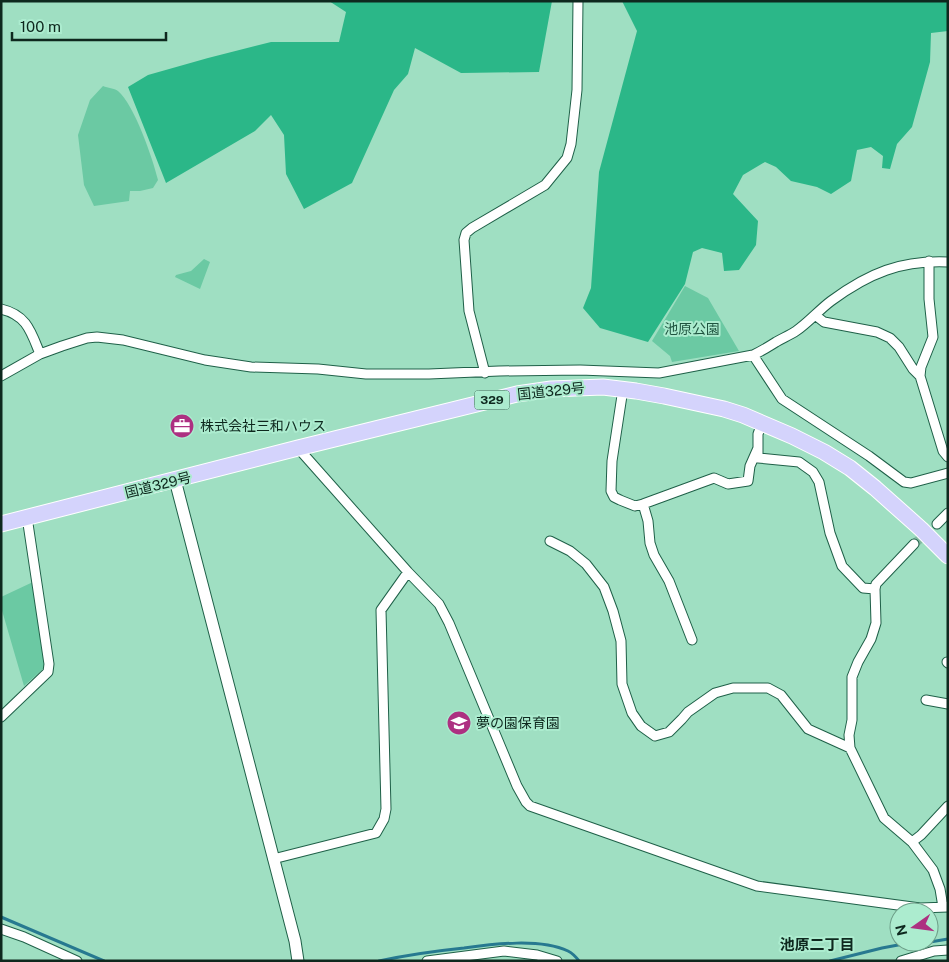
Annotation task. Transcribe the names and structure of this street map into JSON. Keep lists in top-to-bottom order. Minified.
{"streets":{"highway":["国道329号","329"]},"districts":["池原二丁目"],"parks":["池原公園"],"places":{"office":["株式会社三和ハウス"],"school or university":["夢の園保育園"]},"scale_bar":"100 m","north":"left"}
